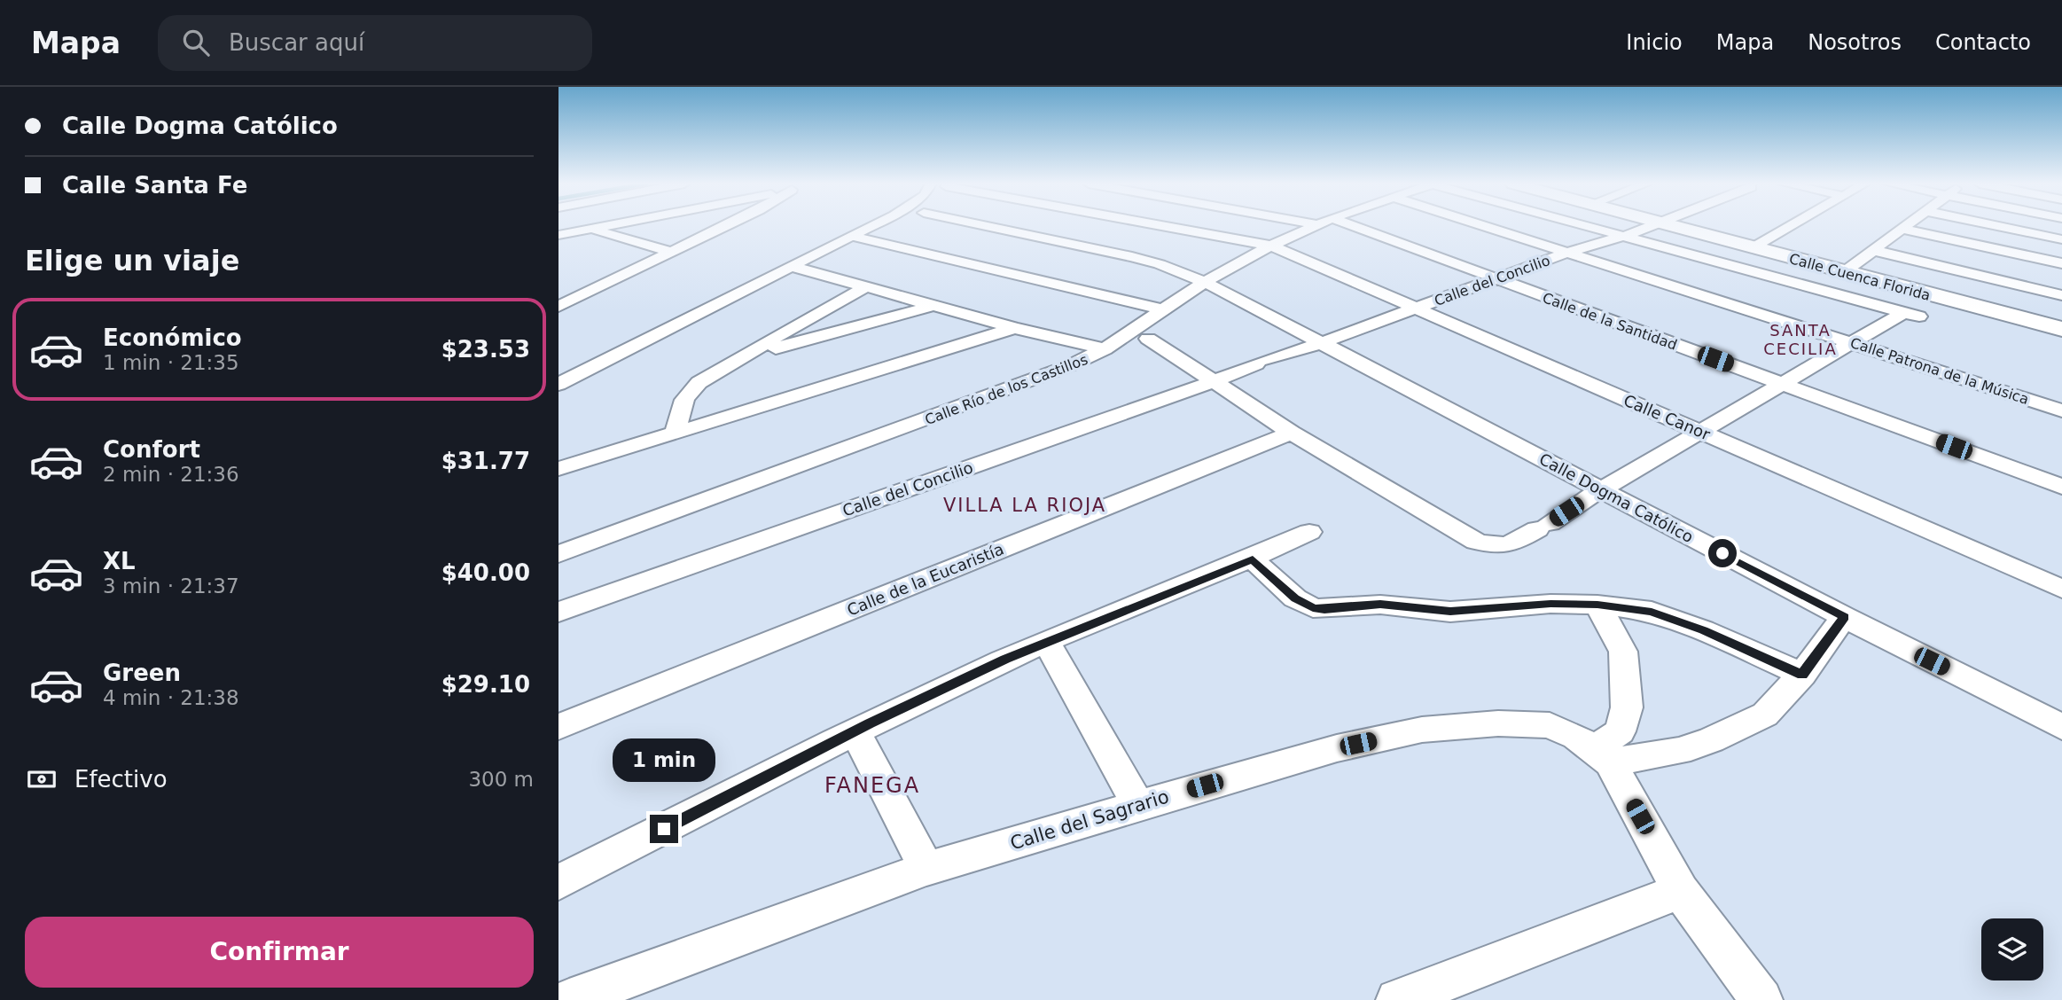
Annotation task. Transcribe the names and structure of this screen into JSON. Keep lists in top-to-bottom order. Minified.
{"streets":{"street":["Calle Cuenca Florida","Calle del Concilio","Calle de la Santidad","Calle Patrona de la Música","Calle Río de los Castillos","Calle Canor","Calle Dogma Católico","Calle de la Eucaristía","Calle del Sagrario"]},"crossings":[["Calle del Concilio","Calle de la Santidad"],["Calle del Concilio","Calle Patrona de la Música"],["Calle del Concilio","Calle Canor"],["Calle del Concilio","Calle Dogma Católico"],["Calle Río de los Castillos","Calle Canor"],["Calle Río de los Castillos","Calle Dogma Católico"]],"districts":["SANTA CECILIA","VILLA LA RIOJA","FANEGA"],"page":{"header":"Mapa","search":"Buscar aquí","nav":["Inicio","Mapa","Nosotros","Contacto"],"banner":["Calle Dogma Católico","Calle Santa Fe"],"heading":"Elige un viaje","list":[{"name":"Económico","note":"1 min · 21:35","value":"$23.53"},{"name":"Confort","note":"2 min · 21:36","value":"$31.77"},{"name":"XL","note":"3 min · 21:37","value":"$40.00"},{"name":"Green","note":"4 min · 21:38","value":"$29.10"}],"bubble":"1 min","pay":["Efectivo","300 m"],"buttons":"Confirmar"}}
